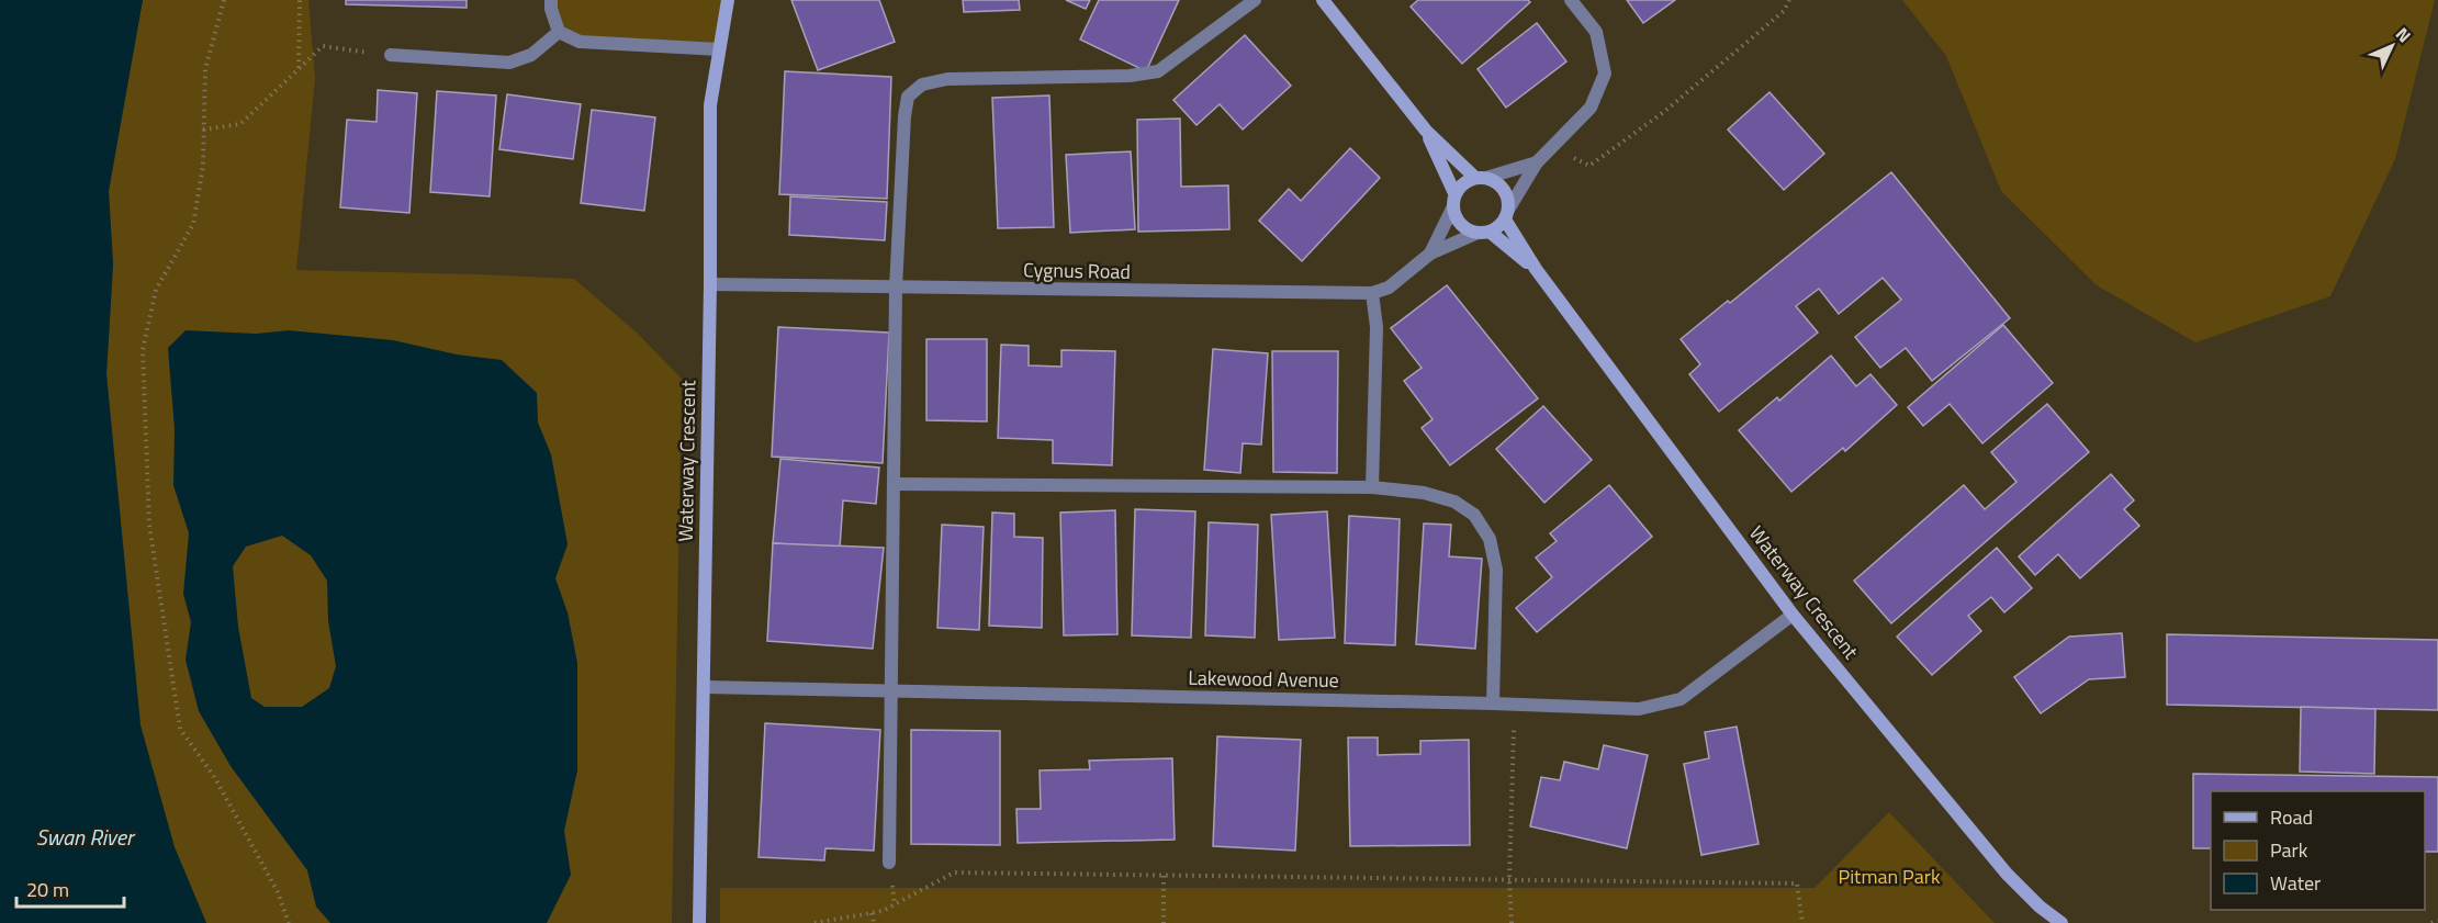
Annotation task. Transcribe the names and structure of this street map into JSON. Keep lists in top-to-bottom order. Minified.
{"streets":{"street":["Cygnus Road","Waterway Crescent","Lakewood Avenue"]},"crossings":[["Cygnus Road","Waterway Crescent"],["Waterway Crescent","Lakewood Avenue"]],"water":["Swan River"],"parks":["Pitman Park"],"legend":["Road","Park","Water"],"scale_bar":"20 m","north":"top right"}
